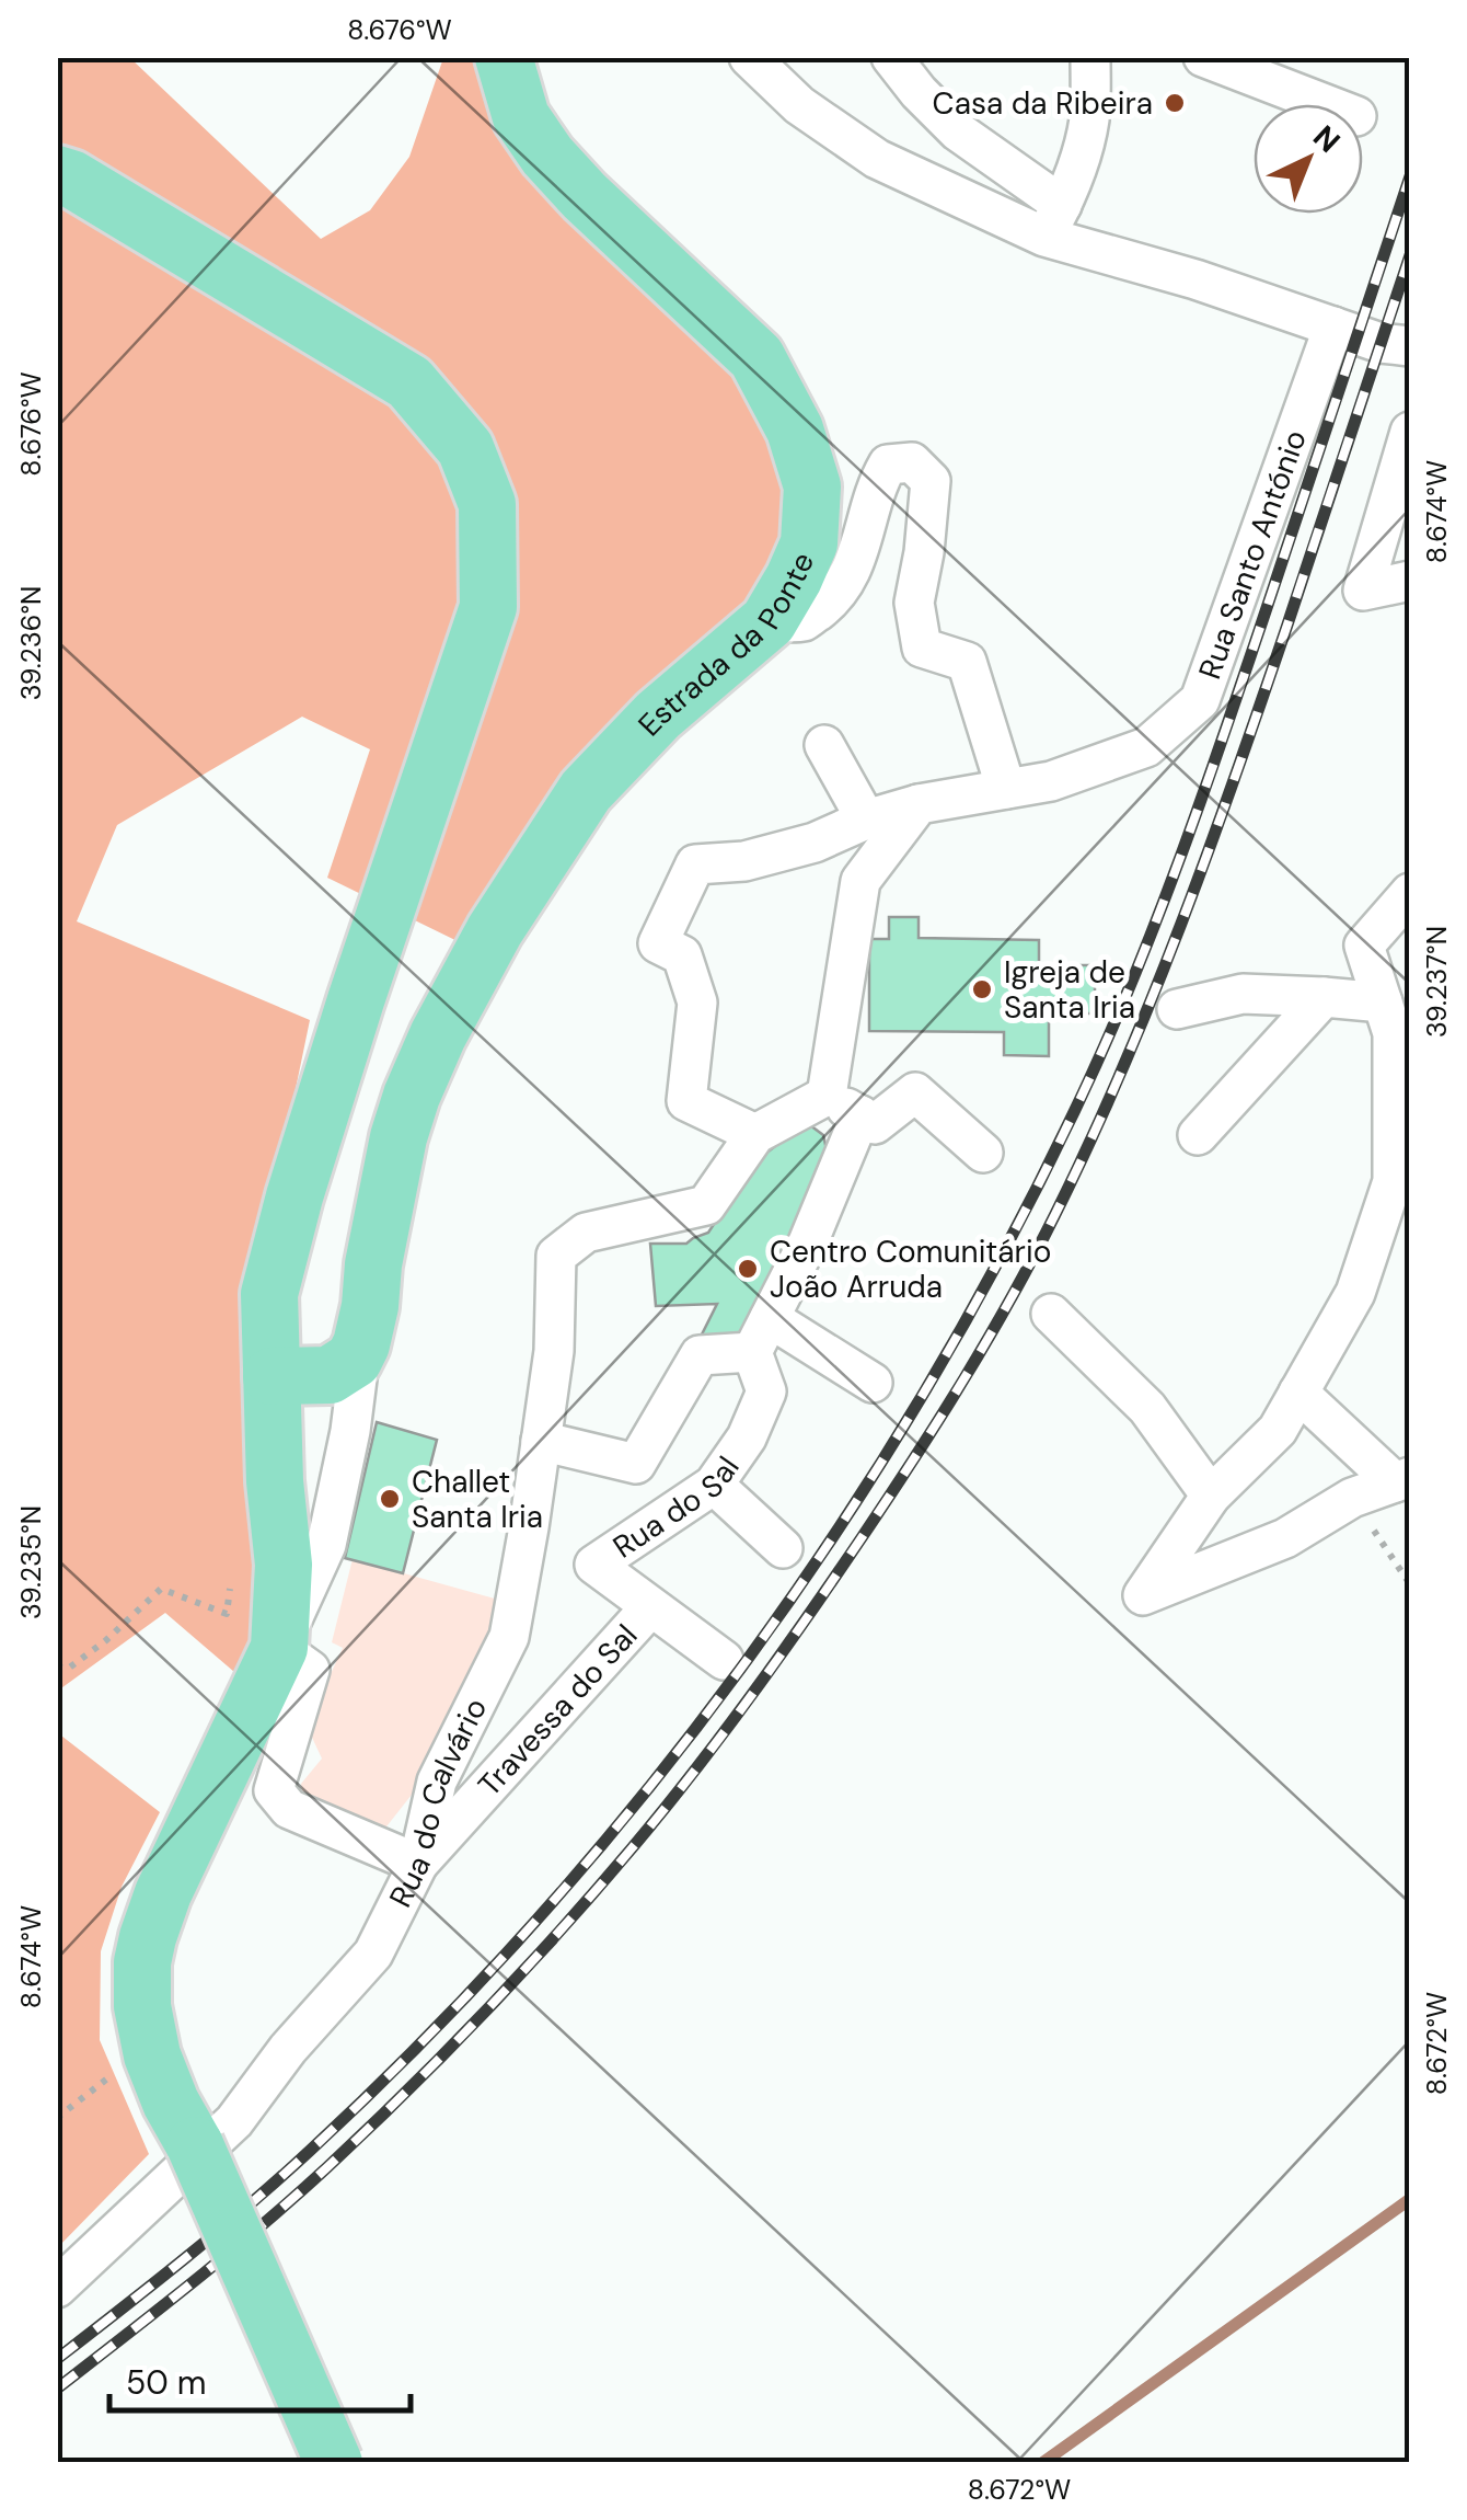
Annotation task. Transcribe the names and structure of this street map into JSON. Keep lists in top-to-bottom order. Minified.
{"streets":{"main road":["Estrada da Ponte"],"street":["Rua Santo António","Rua do Sal","Travessa do Sal","Rua do Calvário"]},"crossings":[["Rua Santo António","Rua do Calvário"],["Rua do Sal","Travessa do Sal"],["Travessa do Sal","Rua do Calvário"]],"places":["Casa da Ribeira","Igreja de Santa Iria","Centro Comunitário João Arruda","Challet Santa Iria"],"scale_bar":"50 m","north":"top right","coordinates":["8.676°W","8.674°W","39.236°N","39.237°N","39.235°N","8.672°W"]}
